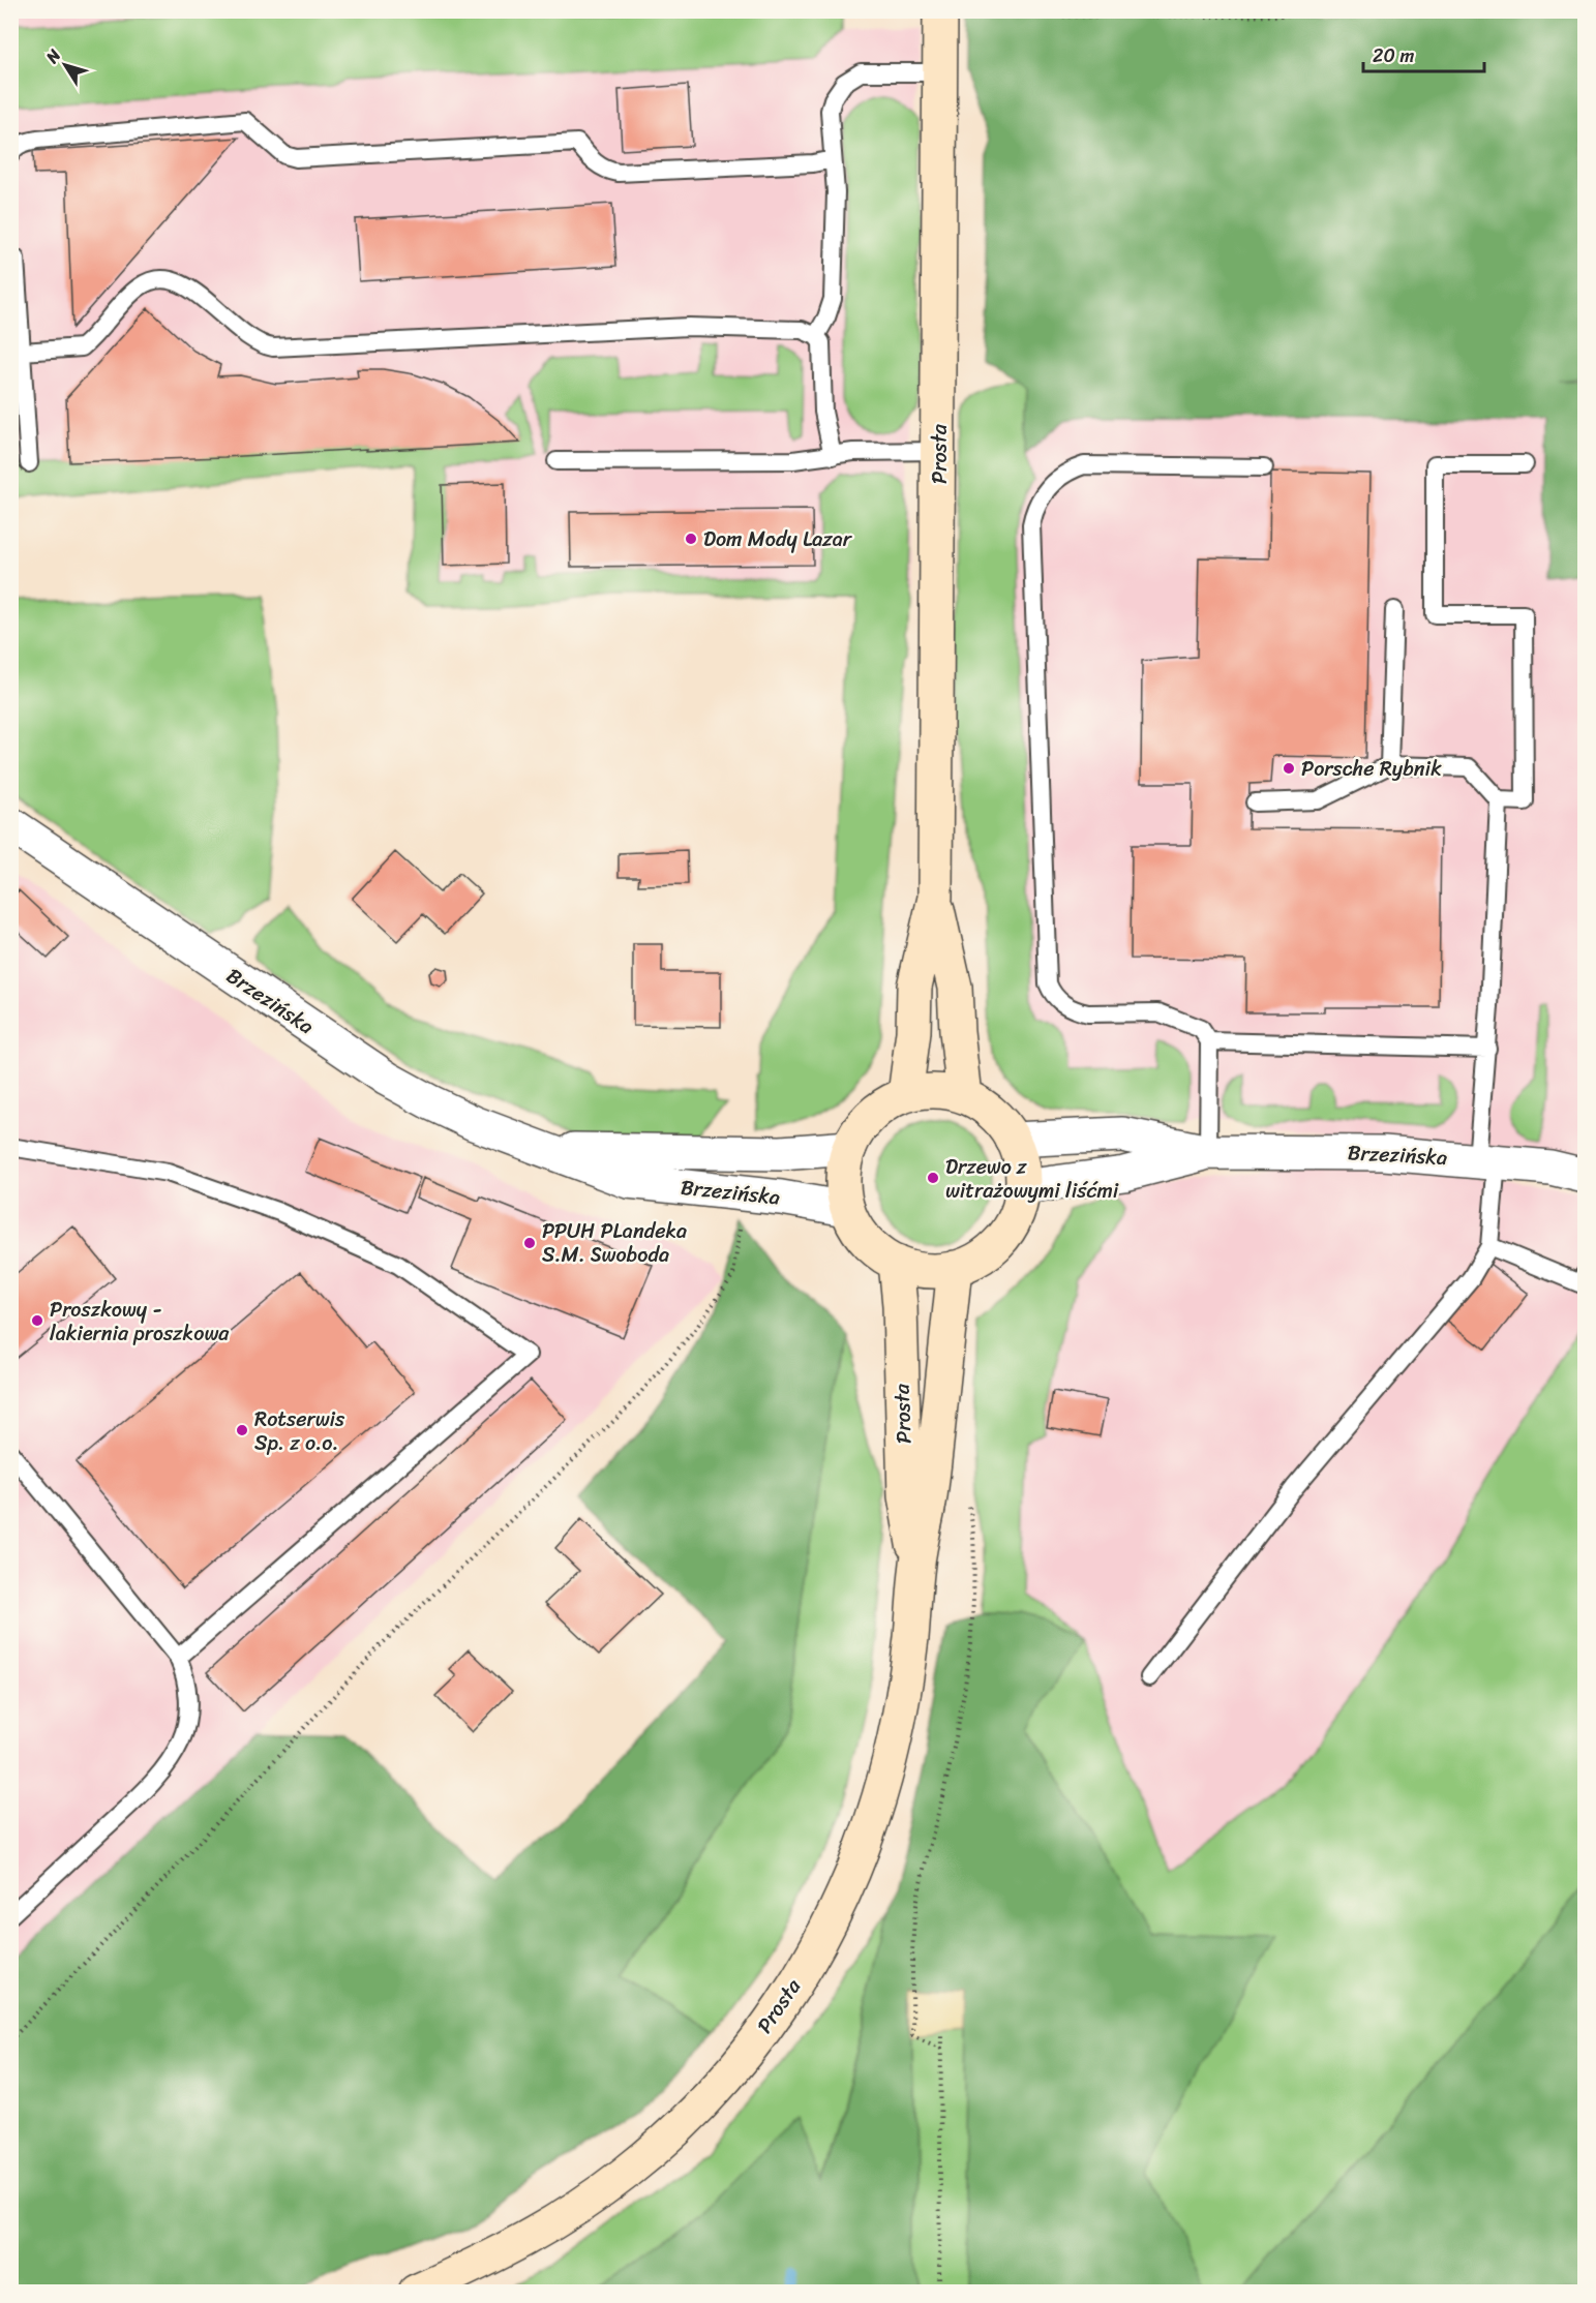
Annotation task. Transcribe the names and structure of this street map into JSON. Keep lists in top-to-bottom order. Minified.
{"streets":{"main road":["Prosta"],"street":["Brzezińska"]},"crossings":[["Prosta","Brzezińska"]],"places":["Dom Mody Lazar","Porsche Rybnik","Drzewo z witrażowymi liśćmi","PPUH PLandeka S.M. Swoboda","Proszkowy - lakiernia proszkowa","Rotserwis Sp. z o.o."],"scale_bar":"20 m","north":"top left"}
